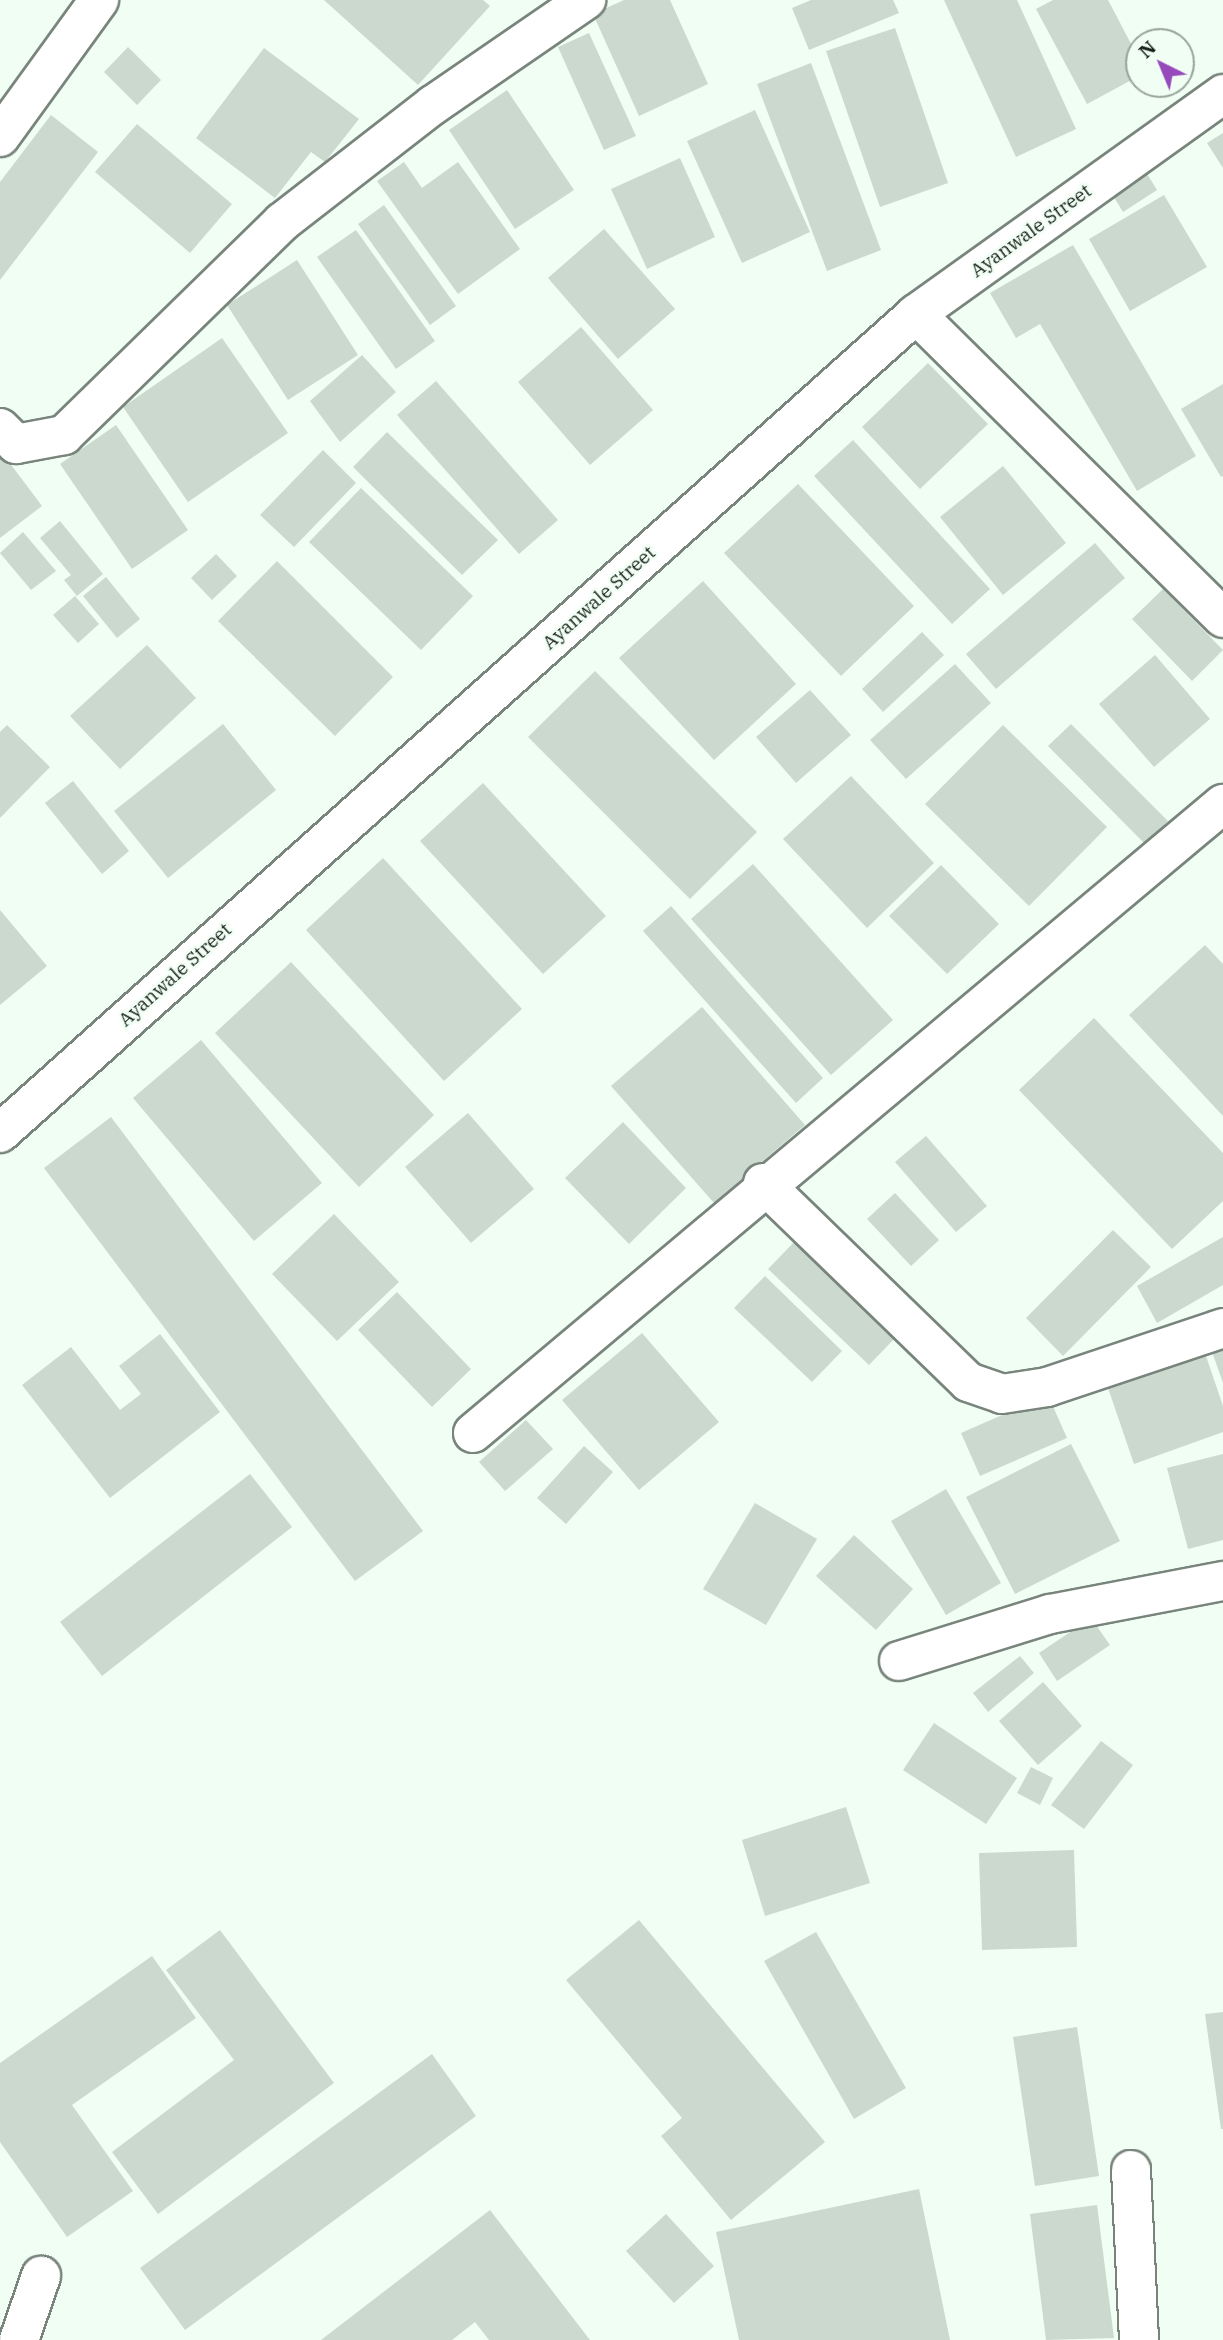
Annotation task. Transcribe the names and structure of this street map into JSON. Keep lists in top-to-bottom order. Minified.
{"streets":{"street":["Ayanwale Street"]},"north":"top left"}
